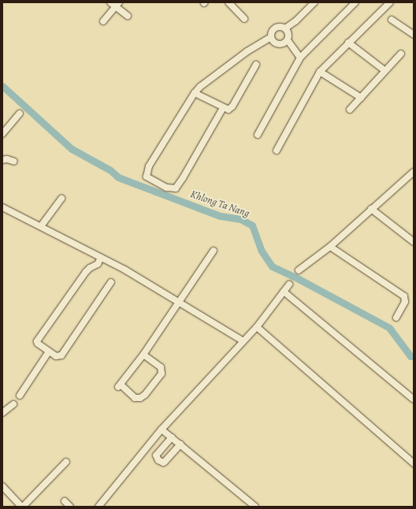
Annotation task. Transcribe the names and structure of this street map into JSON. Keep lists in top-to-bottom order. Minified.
{"water":["Khlong Ta Nang"]}
